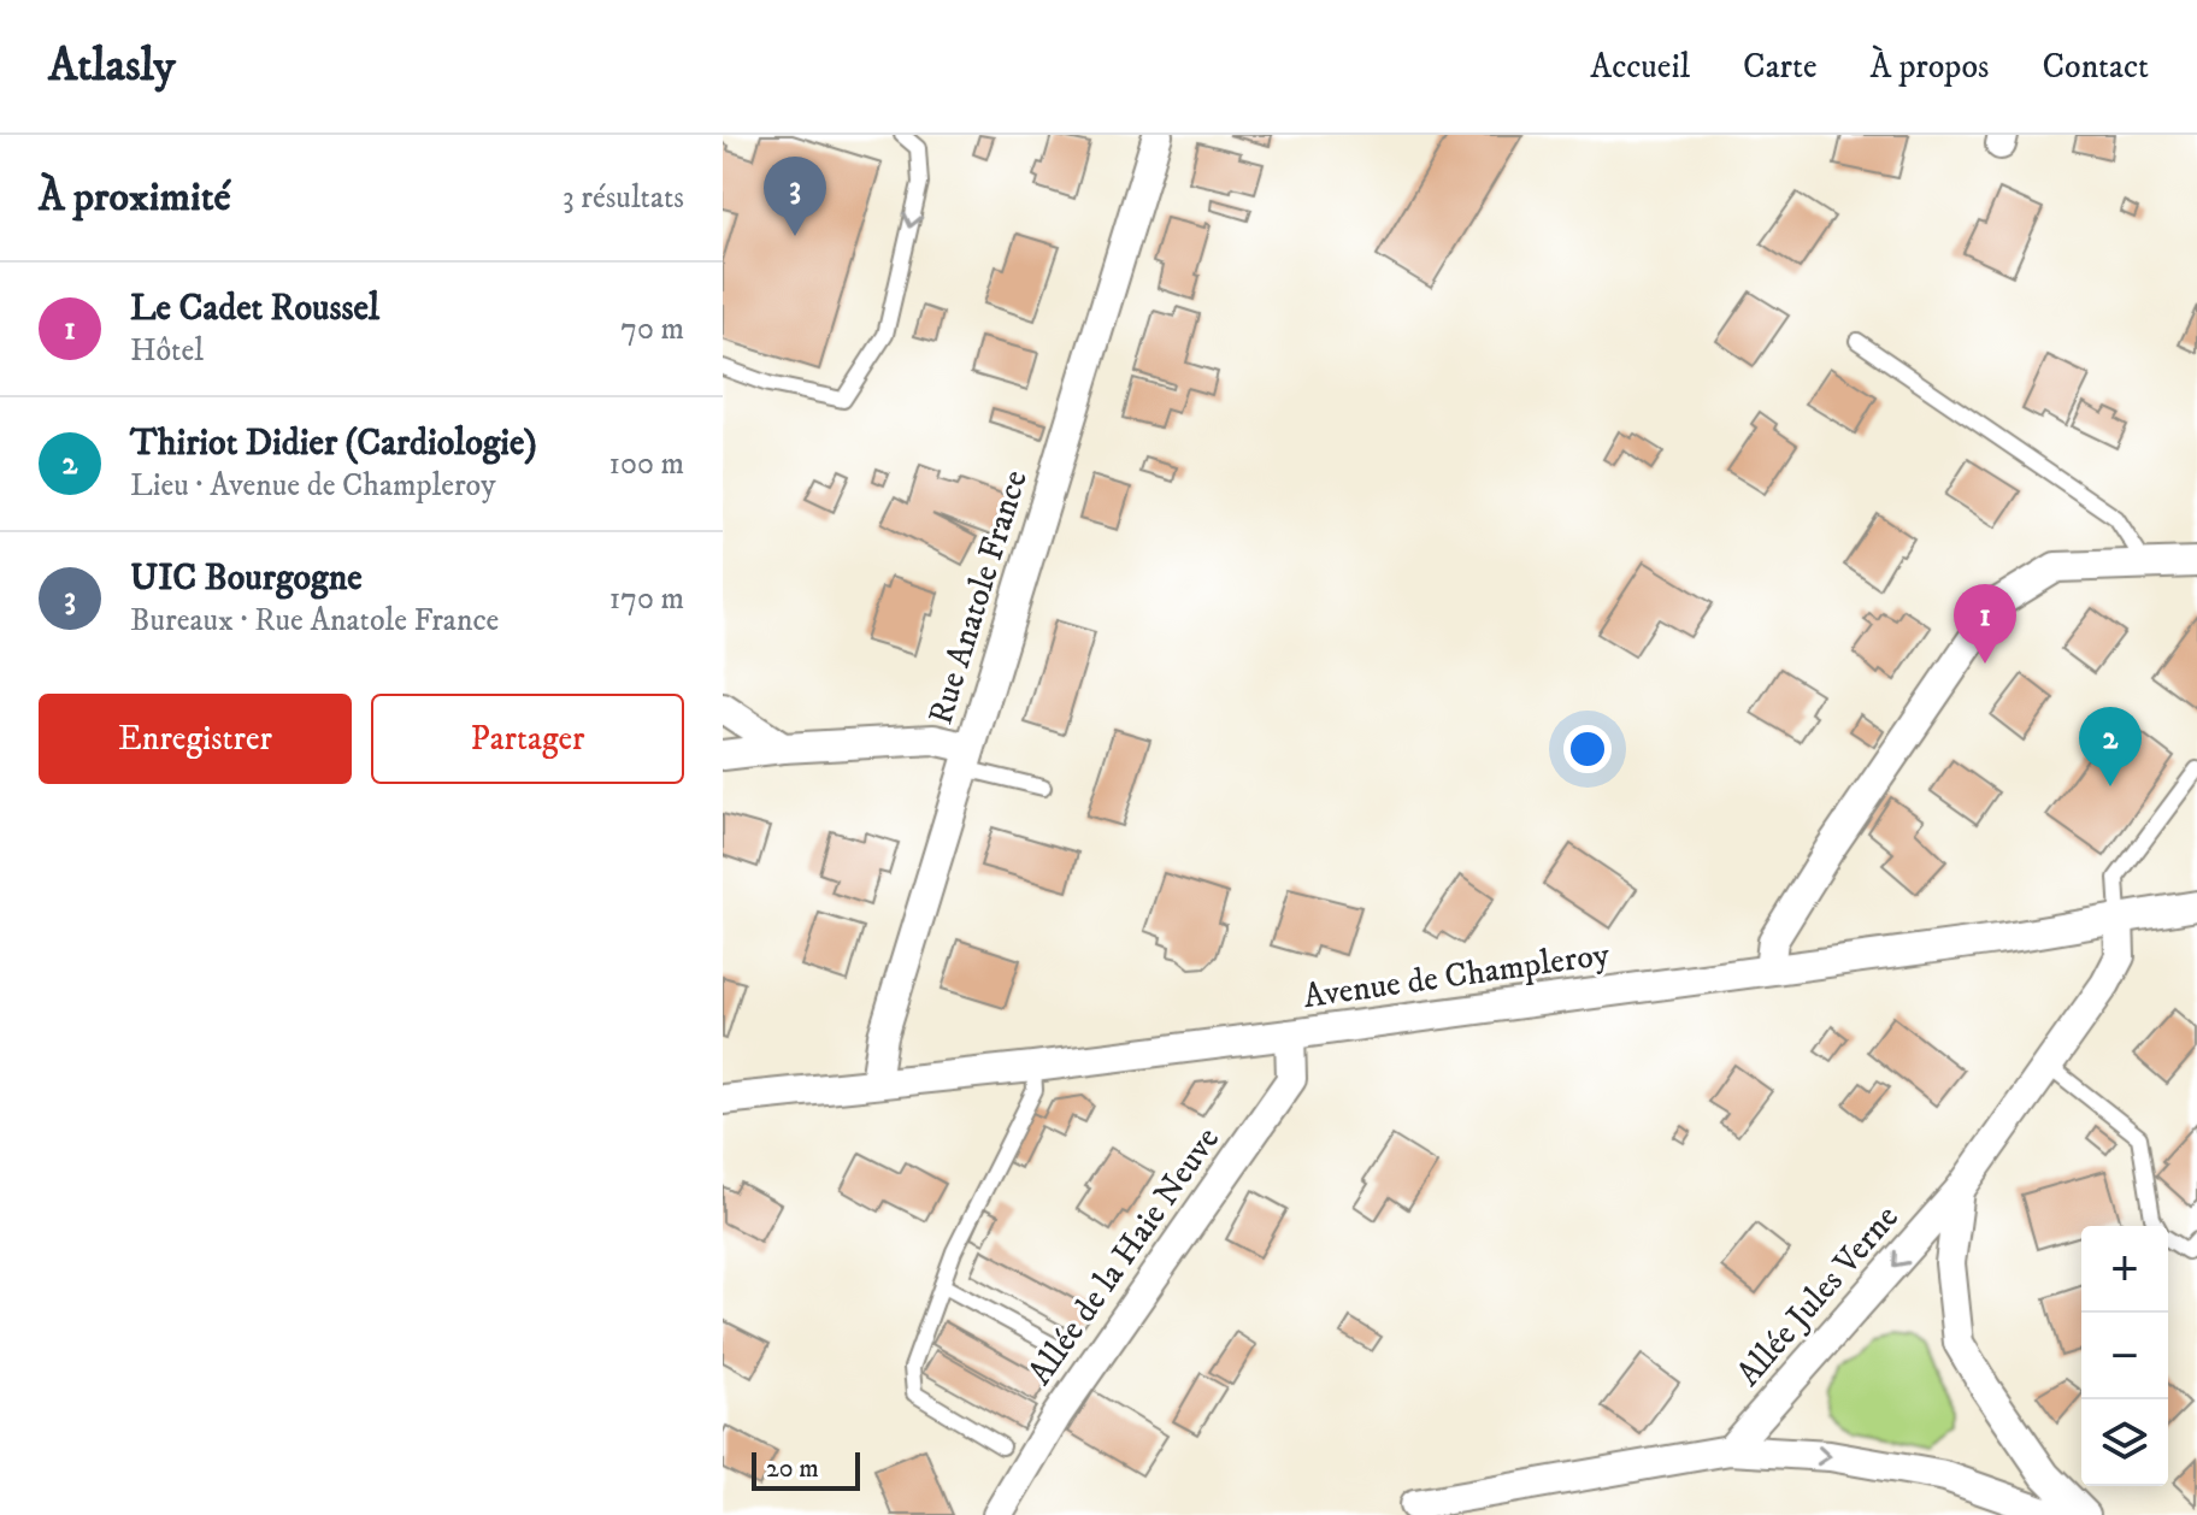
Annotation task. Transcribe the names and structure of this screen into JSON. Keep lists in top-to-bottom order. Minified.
{"streets":{"street":["Rue Anatole France","Avenue de Champleroy","Allée de la Haie Neuve","Allée Jules Verne"]},"crossings":[["Rue Anatole France","Avenue de Champleroy"],["Avenue de Champleroy","Allée de la Haie Neuve"],["Avenue de Champleroy","Allée Jules Verne"]],"one_way":["Allée Jules Verne"],"scale_bar":"20 m","page":{"header":"Atlasly","nav":["Accueil","Carte","À propos","Contact"],"heading":["À proximité","3 résultats"],"pins":["3","1","2"],"list":[{"mark":"1","name":"Le Cadet Roussel","note":"Hôtel","value":"70 m"},{"mark":"2","name":"Thiriot Didier (Cardiologie)","note":"Lieu · Avenue de Champleroy","value":"100 m"},{"mark":"3","name":"UIC Bourgogne","note":"Bureaux · Rue Anatole France","value":"170 m"}],"buttons":["Enregistrer","Partager"],"map_buttons":["+","−"],"scale":"20 m"}}
